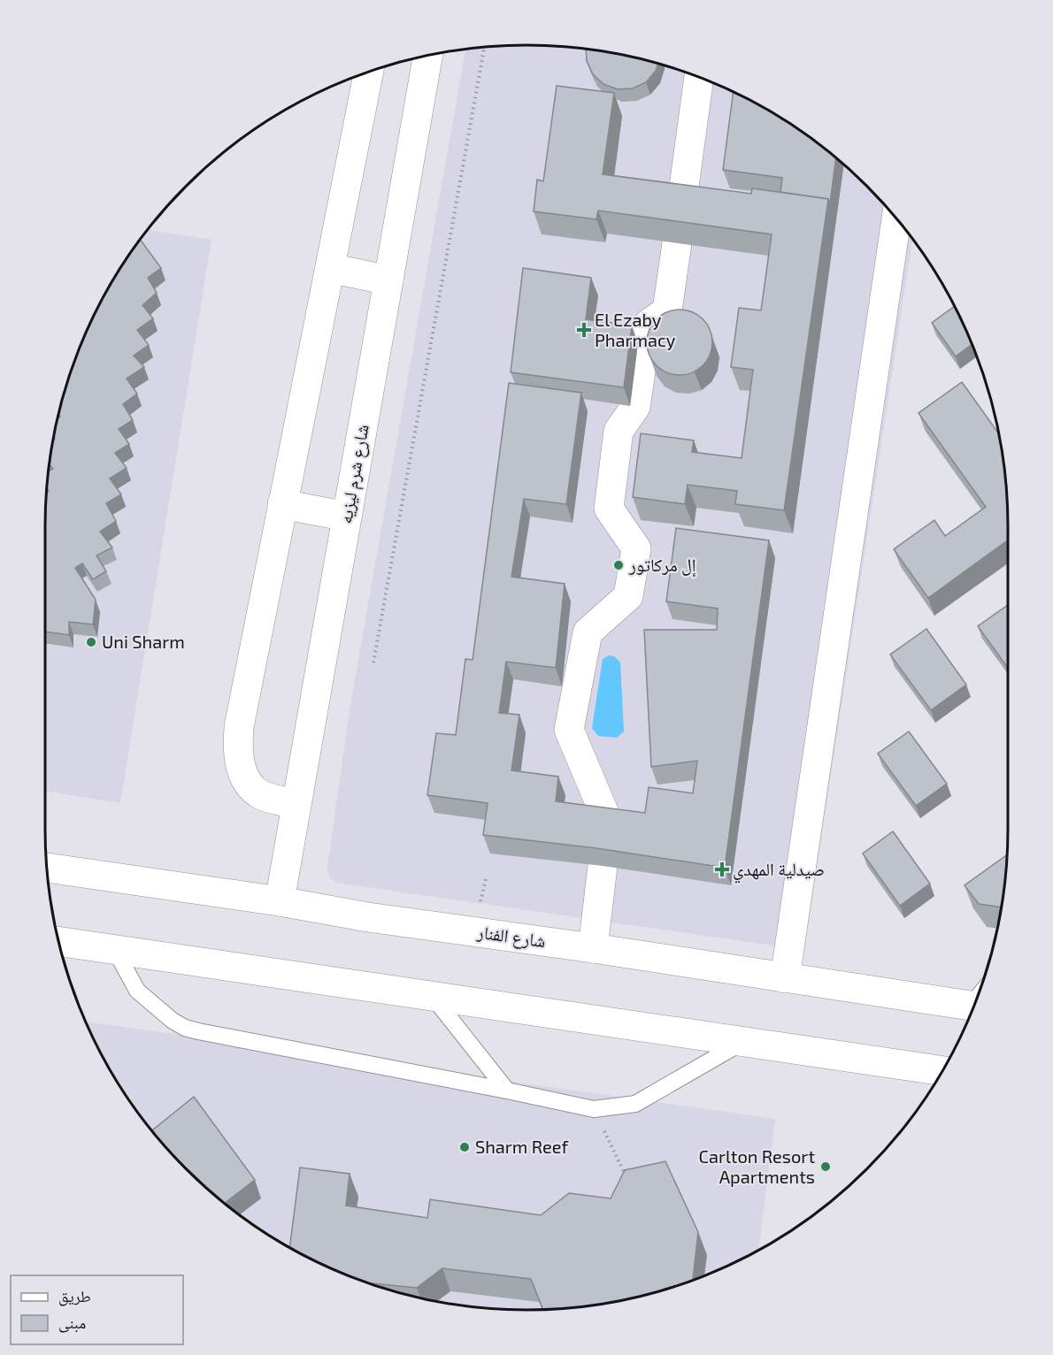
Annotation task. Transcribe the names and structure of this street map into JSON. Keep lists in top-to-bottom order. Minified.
{"streets":{"street":["شارع شرم ليزيه","شارع الفنار"]},"crossings":[["شارع شرم ليزيه","شارع الفنار"]],"places":{"health":["El Ezaby Pharmacy","صيدلية المهدي"],"other":["إل مركاتور","Uni Sharm","Sharm Reef","Carlton Resort Apartments"]},"legend":["طريق","مبنى"]}
